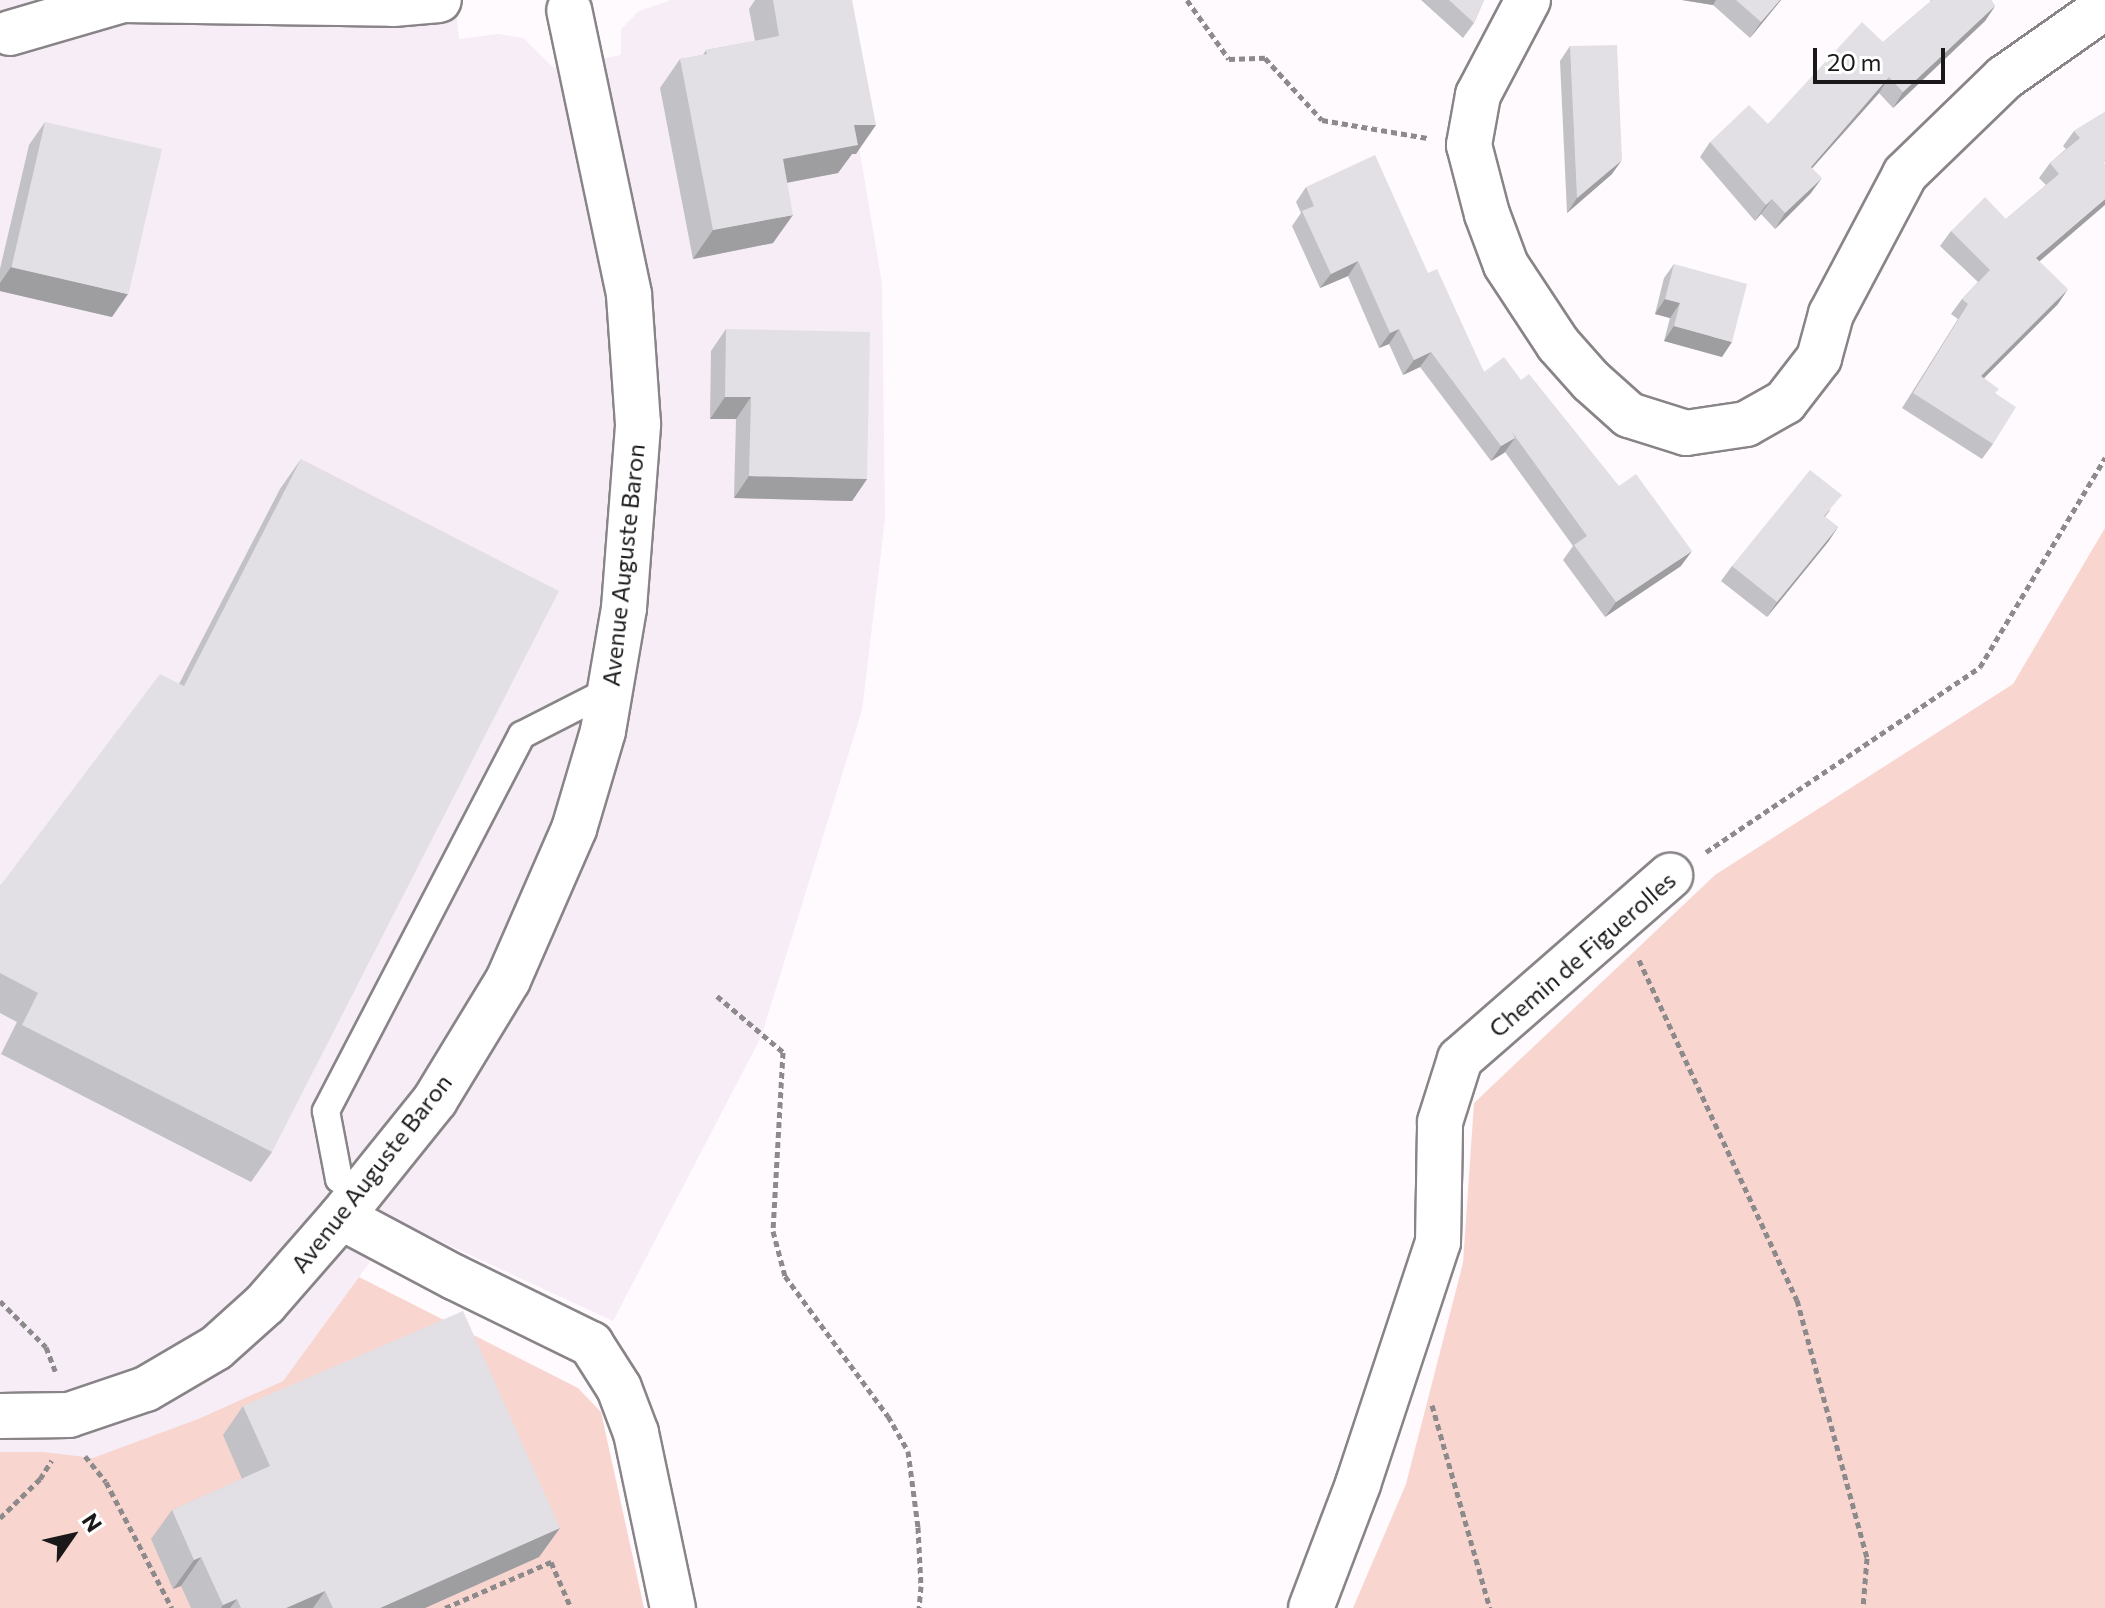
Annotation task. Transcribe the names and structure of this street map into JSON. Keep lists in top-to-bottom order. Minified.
{"streets":{"street":["Avenue Auguste Baron","Chemin de Figuerolles"]},"scale_bar":"20 m","north":"top right"}
